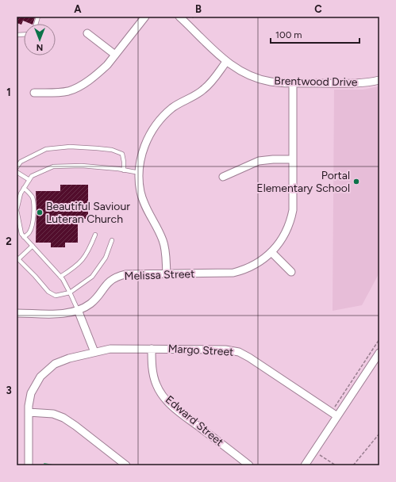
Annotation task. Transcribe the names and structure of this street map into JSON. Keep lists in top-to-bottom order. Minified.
{"streets":{"street":["Brentwood Drive","Melissa Street","Margo Street","Edward Street"]},"crossings":[["Brentwood Drive","Melissa Street"],["Margo Street","Edward Street"]],"places":["Portal Elementary School","Beautiful Saviour Luteran Church"],"scale_bar":"100 m","north":"bottom","grid":{"columns":["A","B","C"],"rows":["1","2","3"]}}
